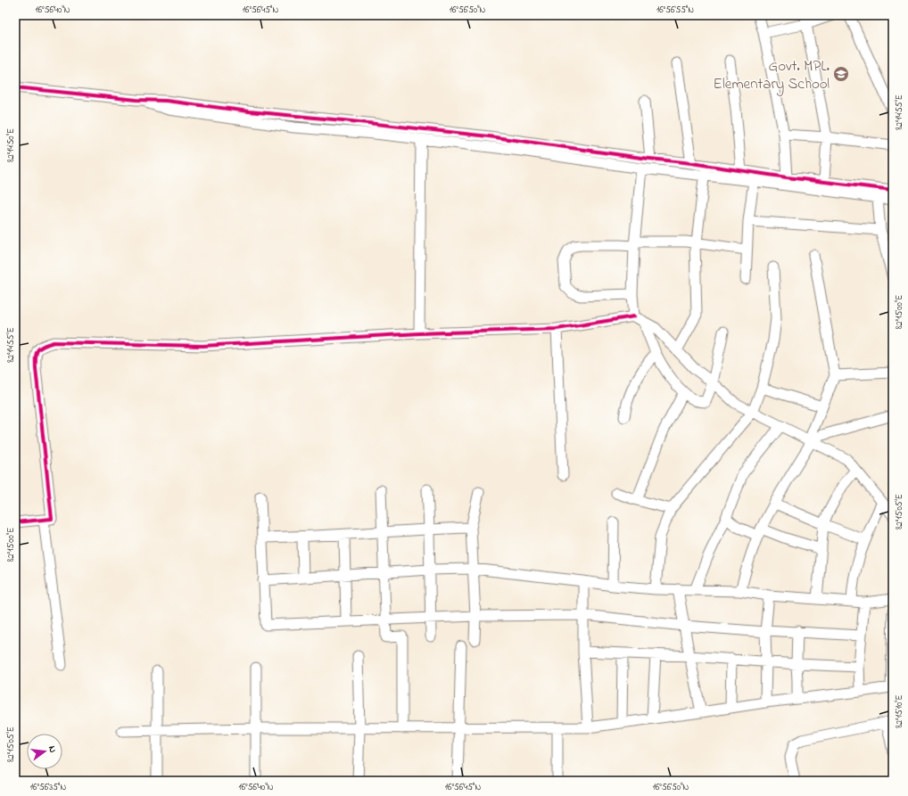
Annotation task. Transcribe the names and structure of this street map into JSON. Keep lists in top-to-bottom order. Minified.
{"places":{"school or university":["Govt. MPL. Elementary School"]},"north":"right","coordinates":["16°56'40\"N","16°56'45\"N","16°56'50\"N","16°56'55\"N","82°14'55\"E","82°14'50\"E","82°15'00\"E","82°15'05\"E","82°15'10\"E","16°56'35\"N"]}
